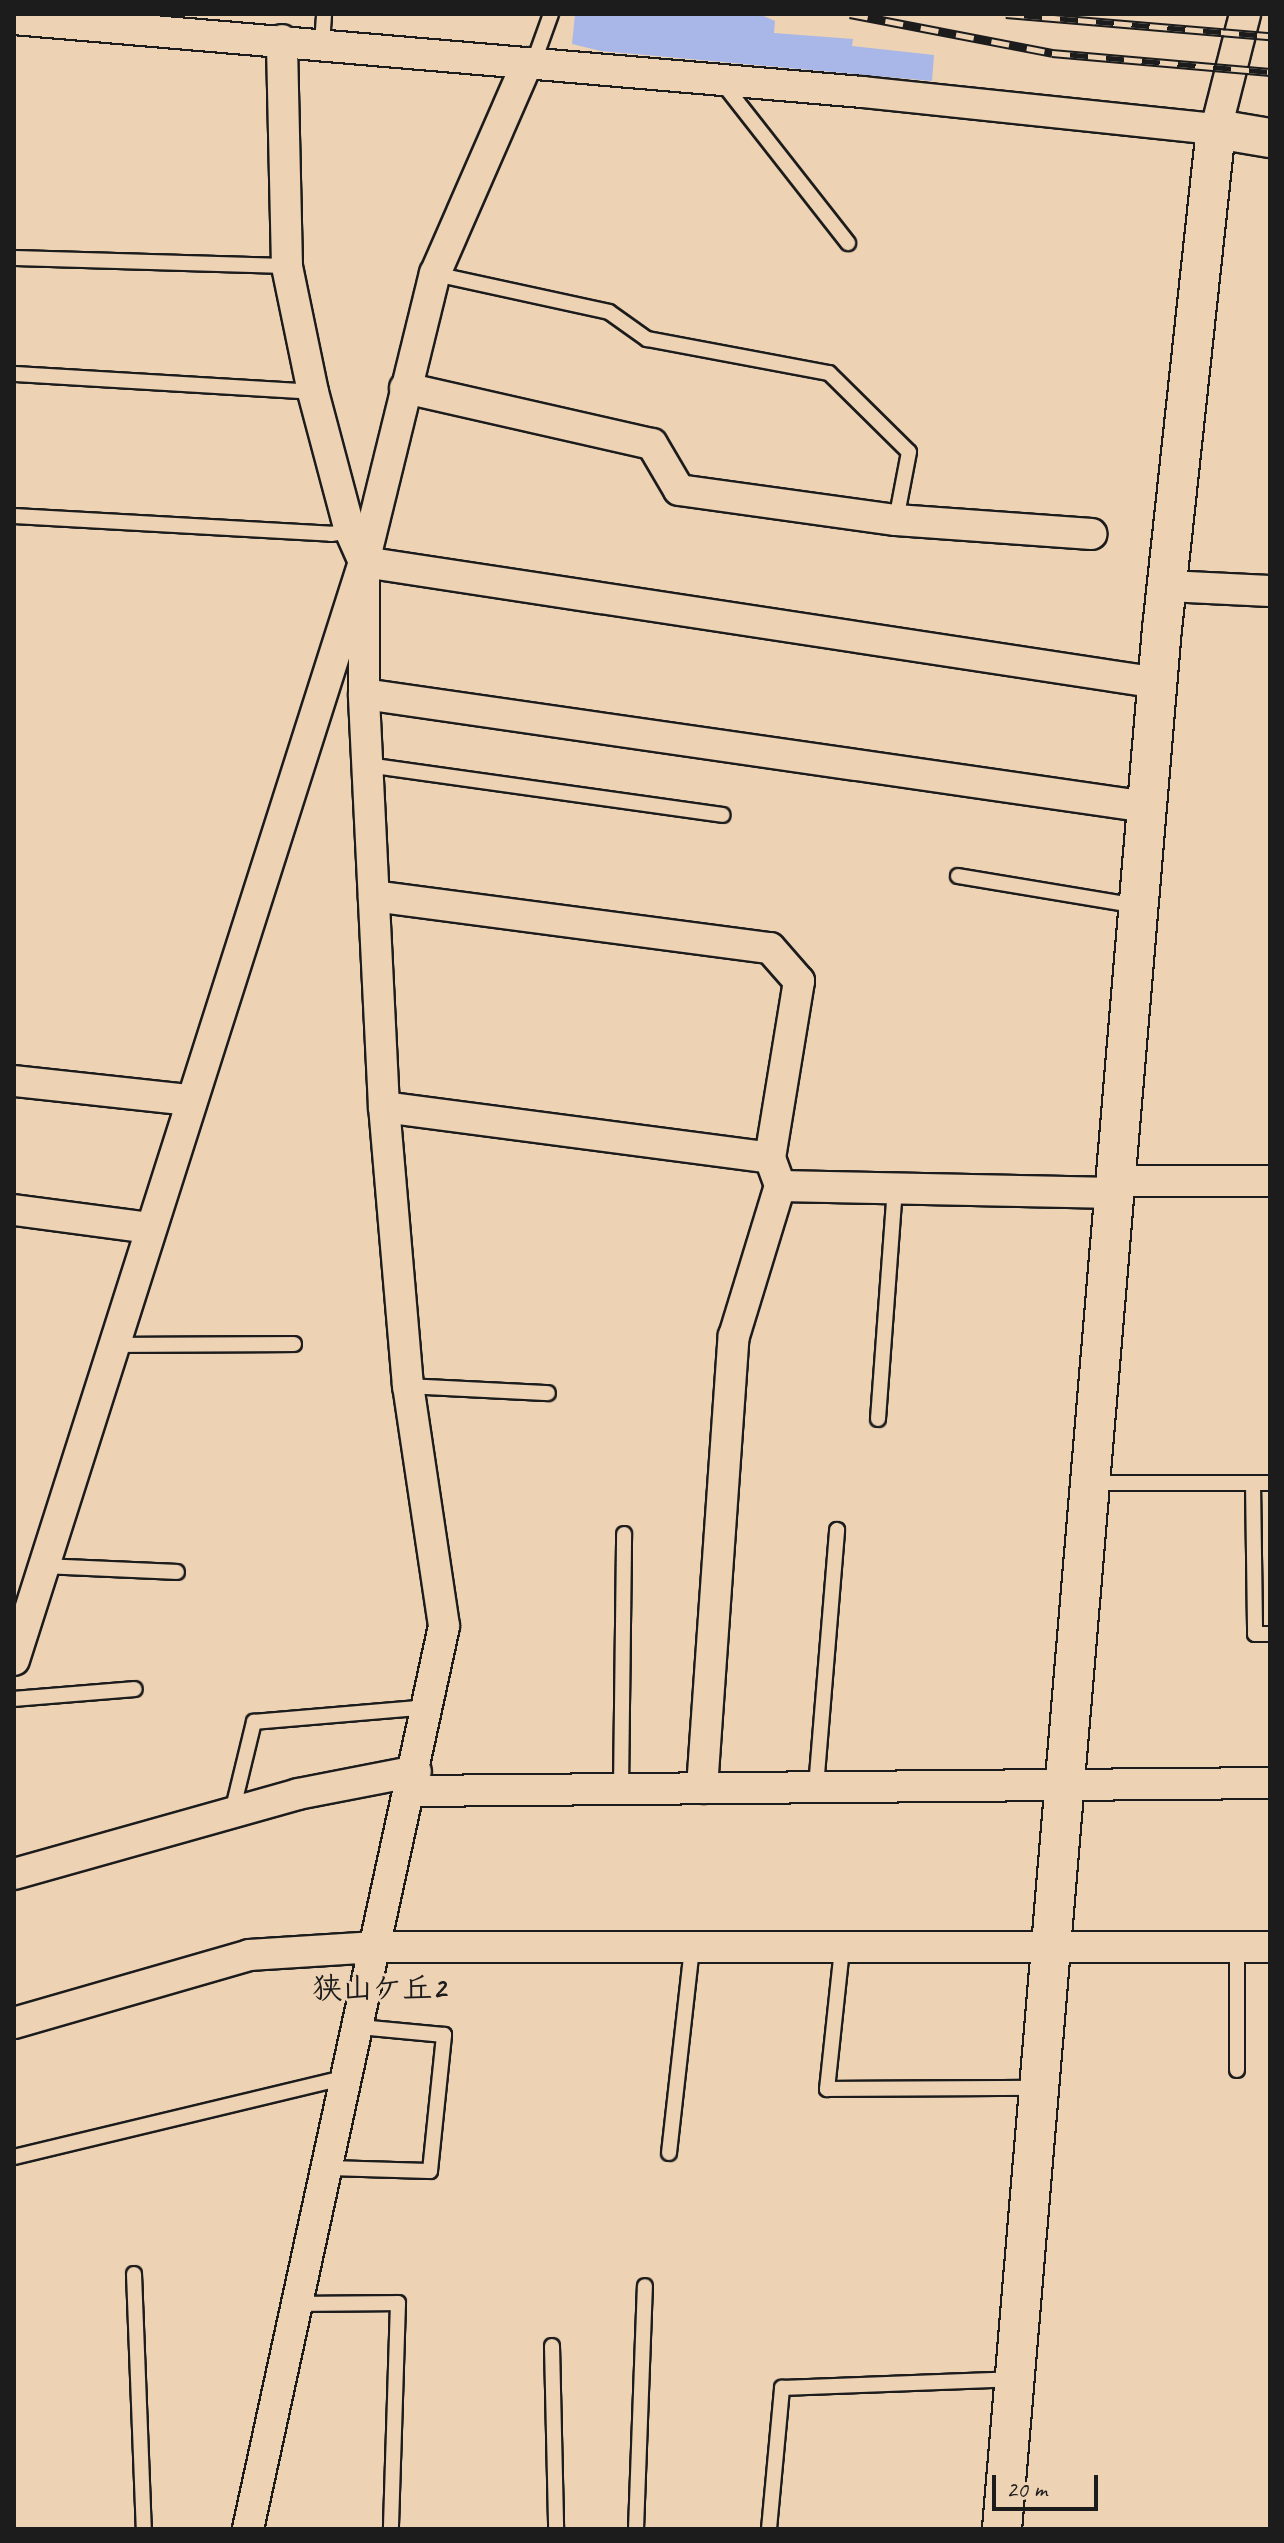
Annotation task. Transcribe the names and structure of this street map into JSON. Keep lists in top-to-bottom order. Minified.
{"districts":["狭山ケ丘2"],"scale_bar":"20 m"}
